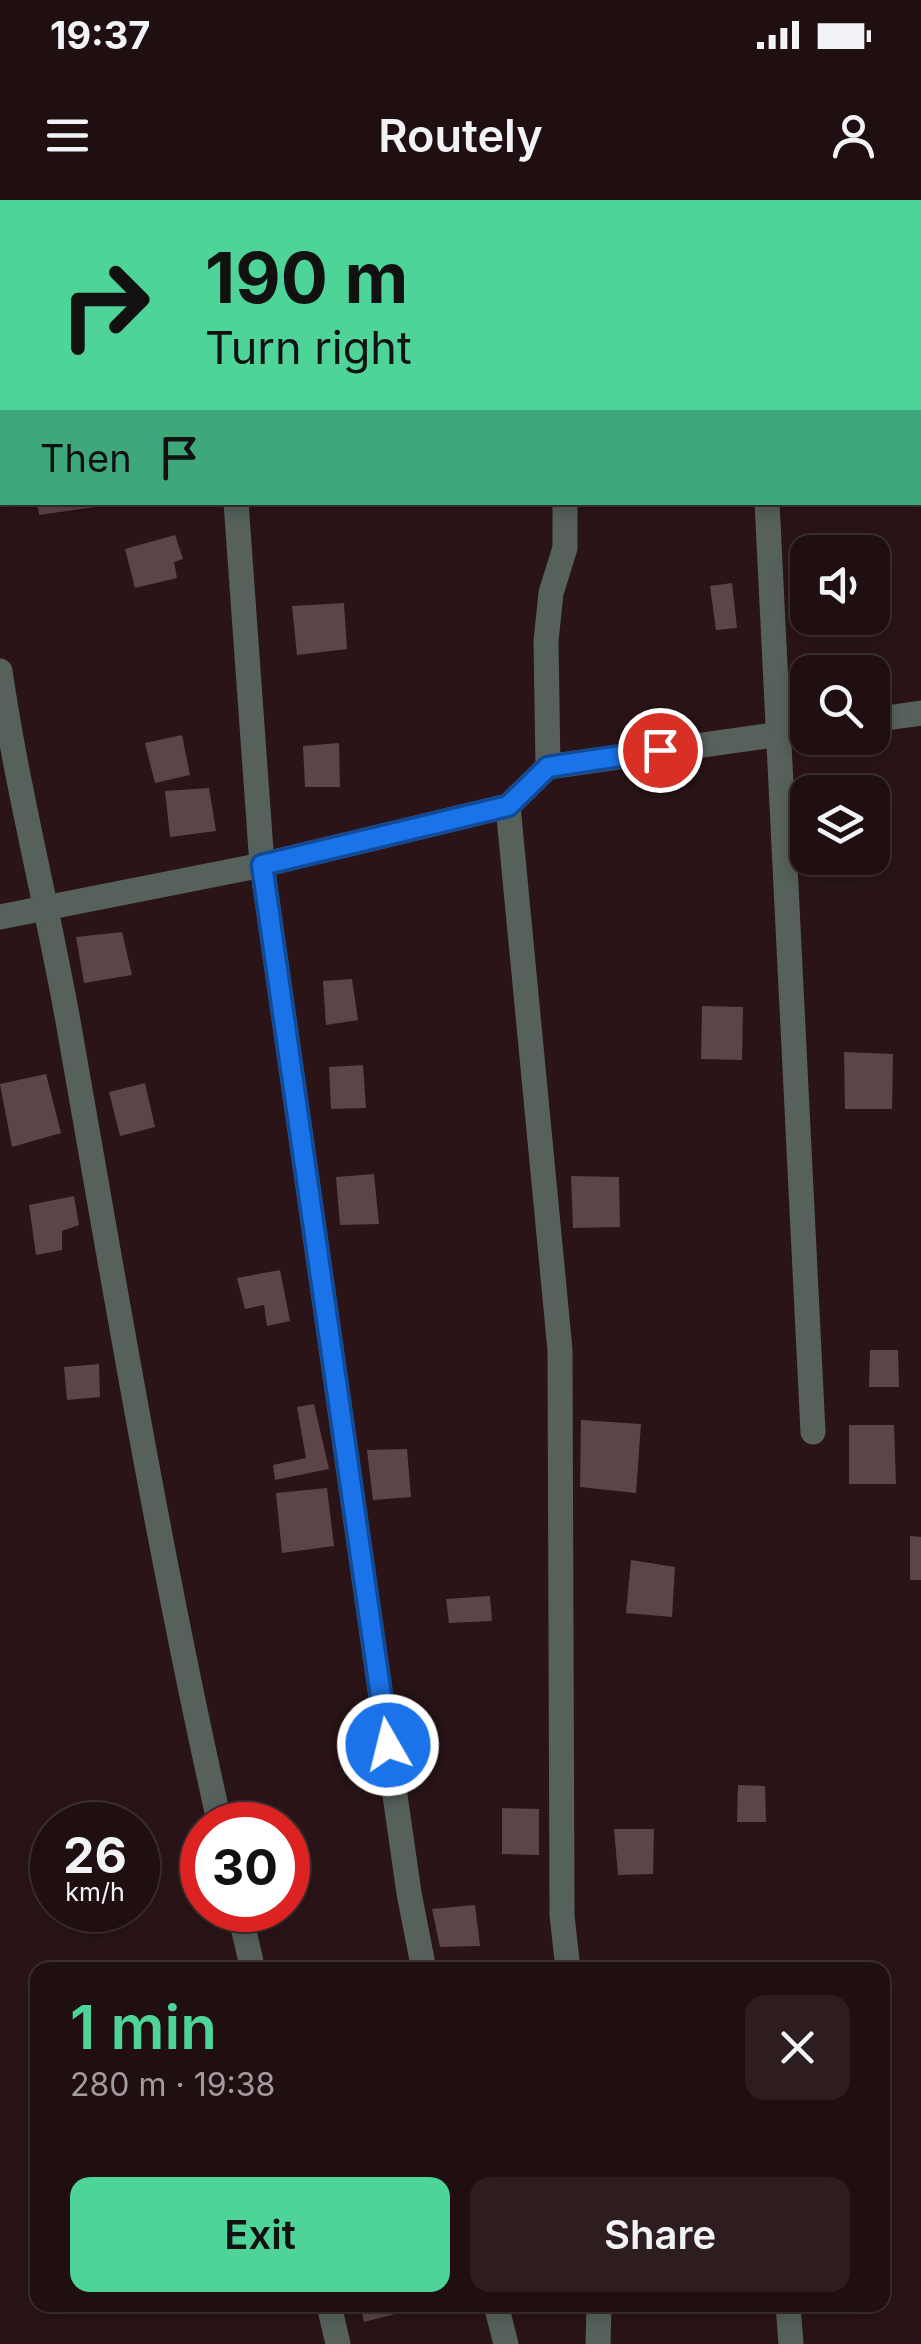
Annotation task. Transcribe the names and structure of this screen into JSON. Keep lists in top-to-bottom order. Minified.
{"page":{"status":"19:37","header":"Routely","turn":["190 m","Turn right"],"then":"Then","speed":"26 km/h","limit":"30","heading":["1 min","280 m · 19:38"],"buttons":["Exit","Share"]}}
